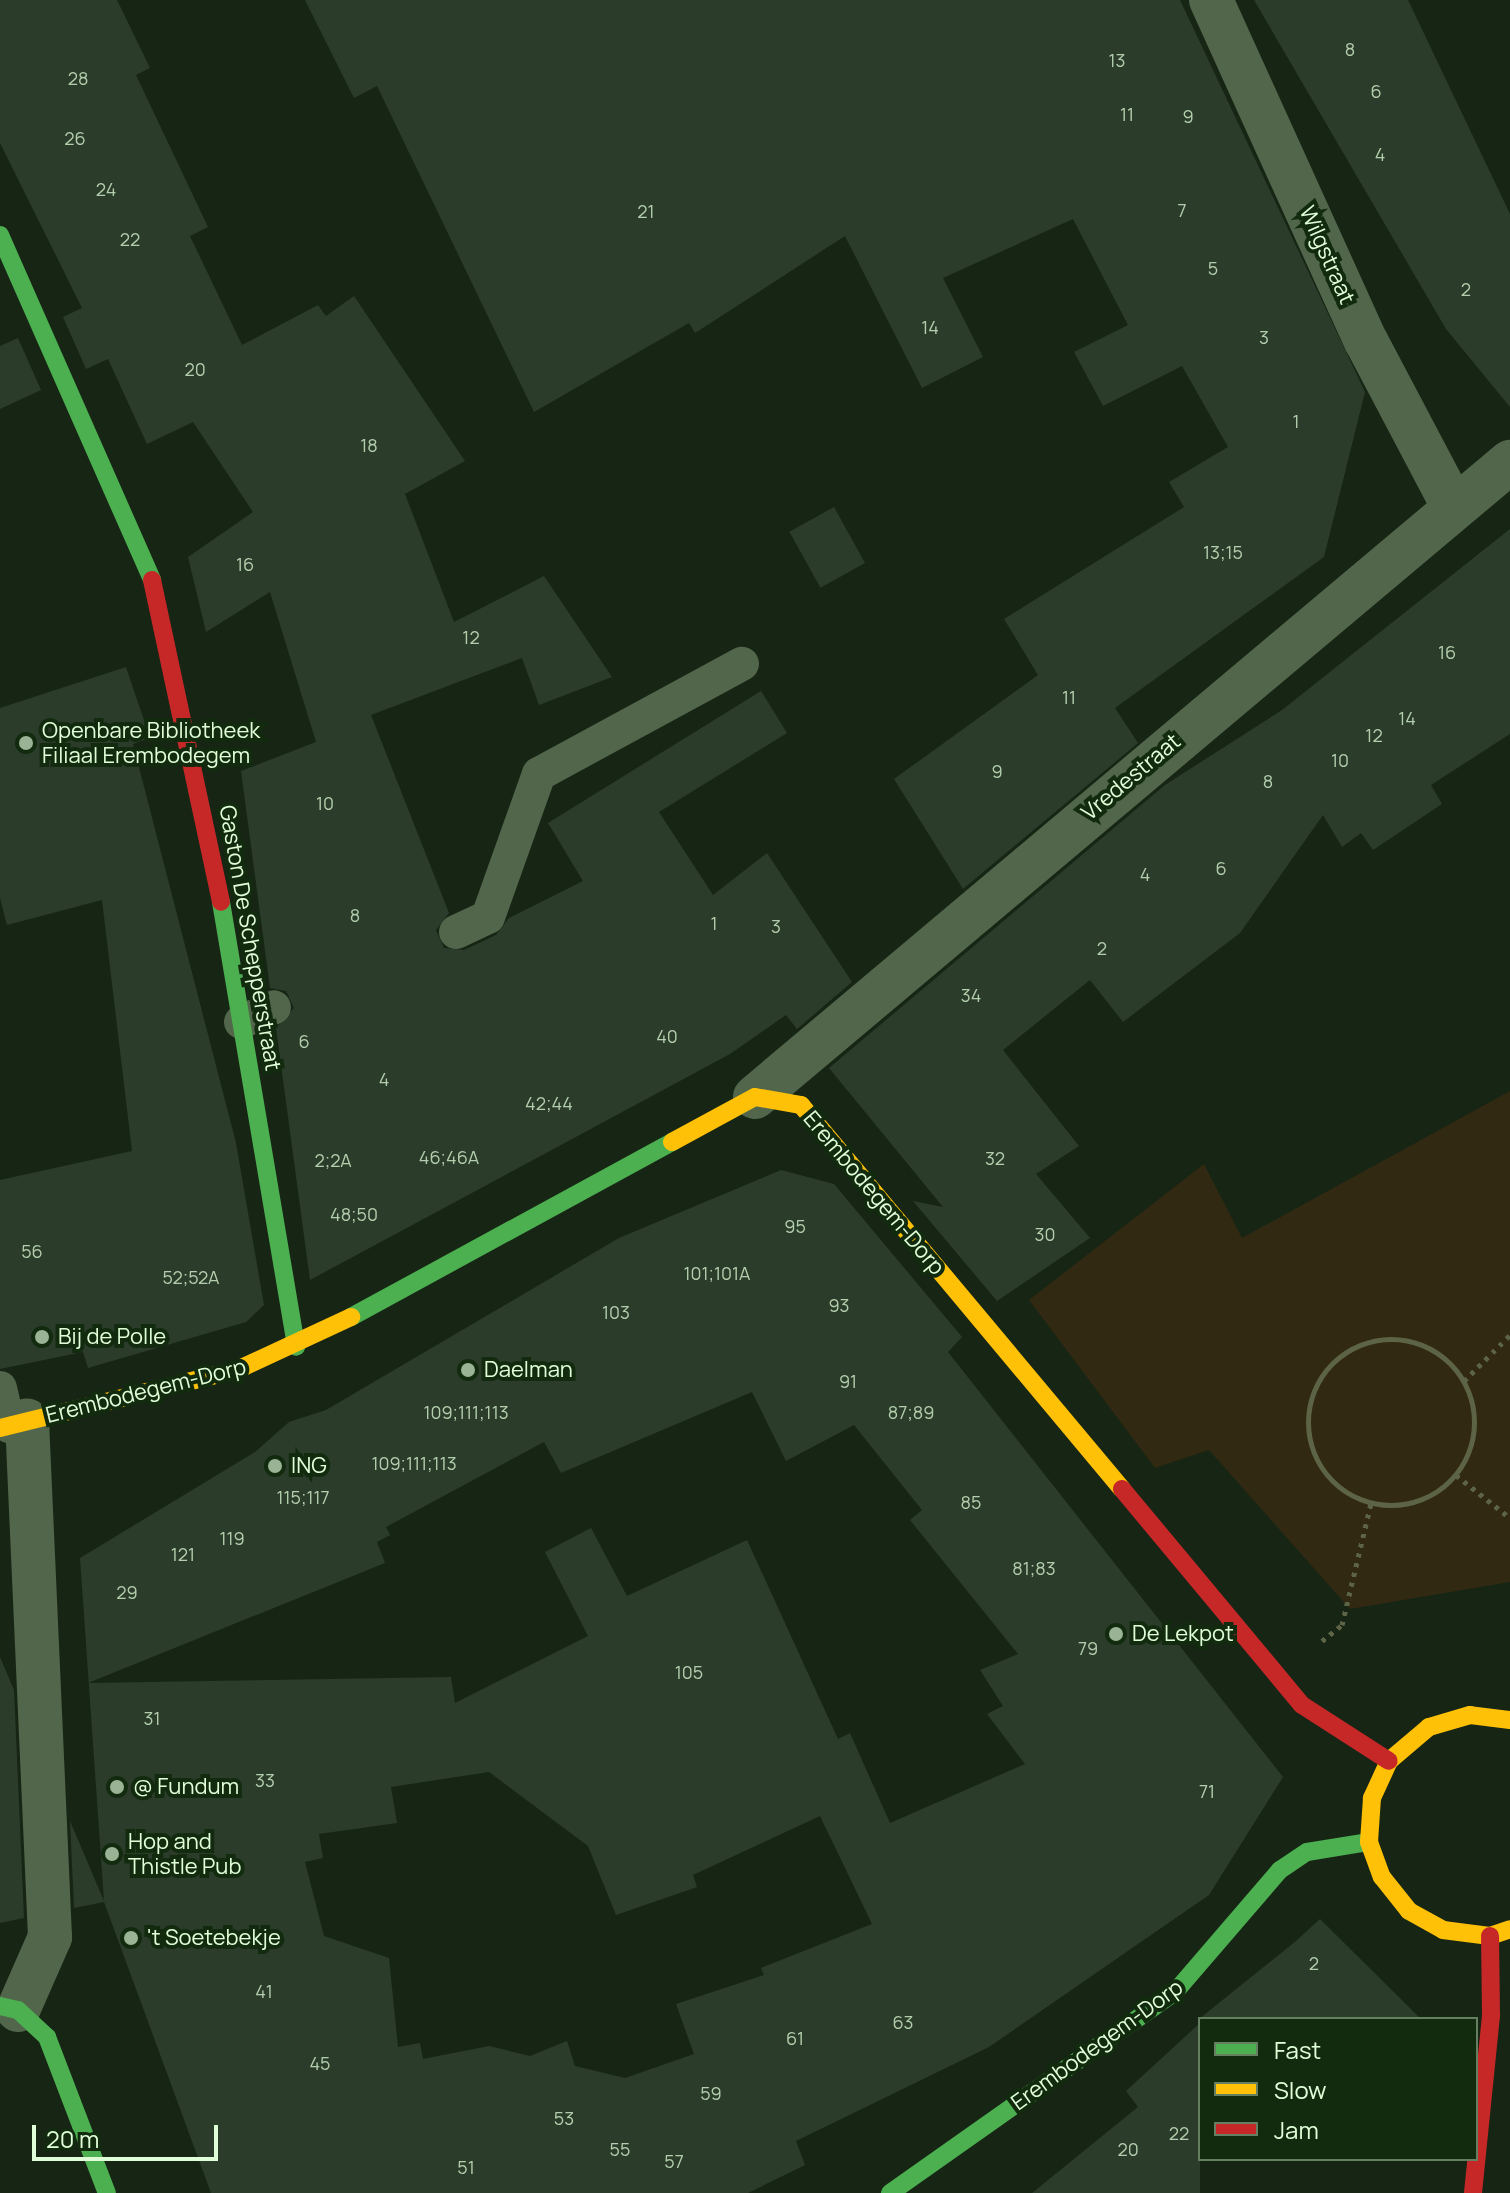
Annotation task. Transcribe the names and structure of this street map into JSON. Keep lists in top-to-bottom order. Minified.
{"streets":{"street":["Wilgstraat","Vredestraat","Gaston De Schepperstraat","Erembodegem-Dorp"]},"crossings":[["Wilgstraat","Vredestraat"],["Vredestraat","Erembodegem-Dorp"],["Gaston De Schepperstraat","Erembodegem-Dorp"]],"places":["Openbare Bibliotheek Filiaal Erembodegem","Bij de Polle","Daelman","ING","De Lekpot","@ Fundum","Hop and Thistle Pub","'t Soetebekje"],"house_numbers":["8","13","28","6","11","9","26","4","24","7","21","22","5","2","14","3","20","1","18","13;15","16","12","16","11","14","12","10","9","8","10","6","4","8","1","3","2","34","40","6","4","42;44","46;46A","32","2;2A","48;50","95","30","56","101;101A","52;52A","93","103","91","109;111;113","87;89","109;111;113","115;117","85","119","121","81;83","29","79","105","31","33","71","2","41","63","61","45","59","53","22","55","20","57","51"],"legend":["Fast","Slow","Jam"],"scale_bar":"20 m"}
